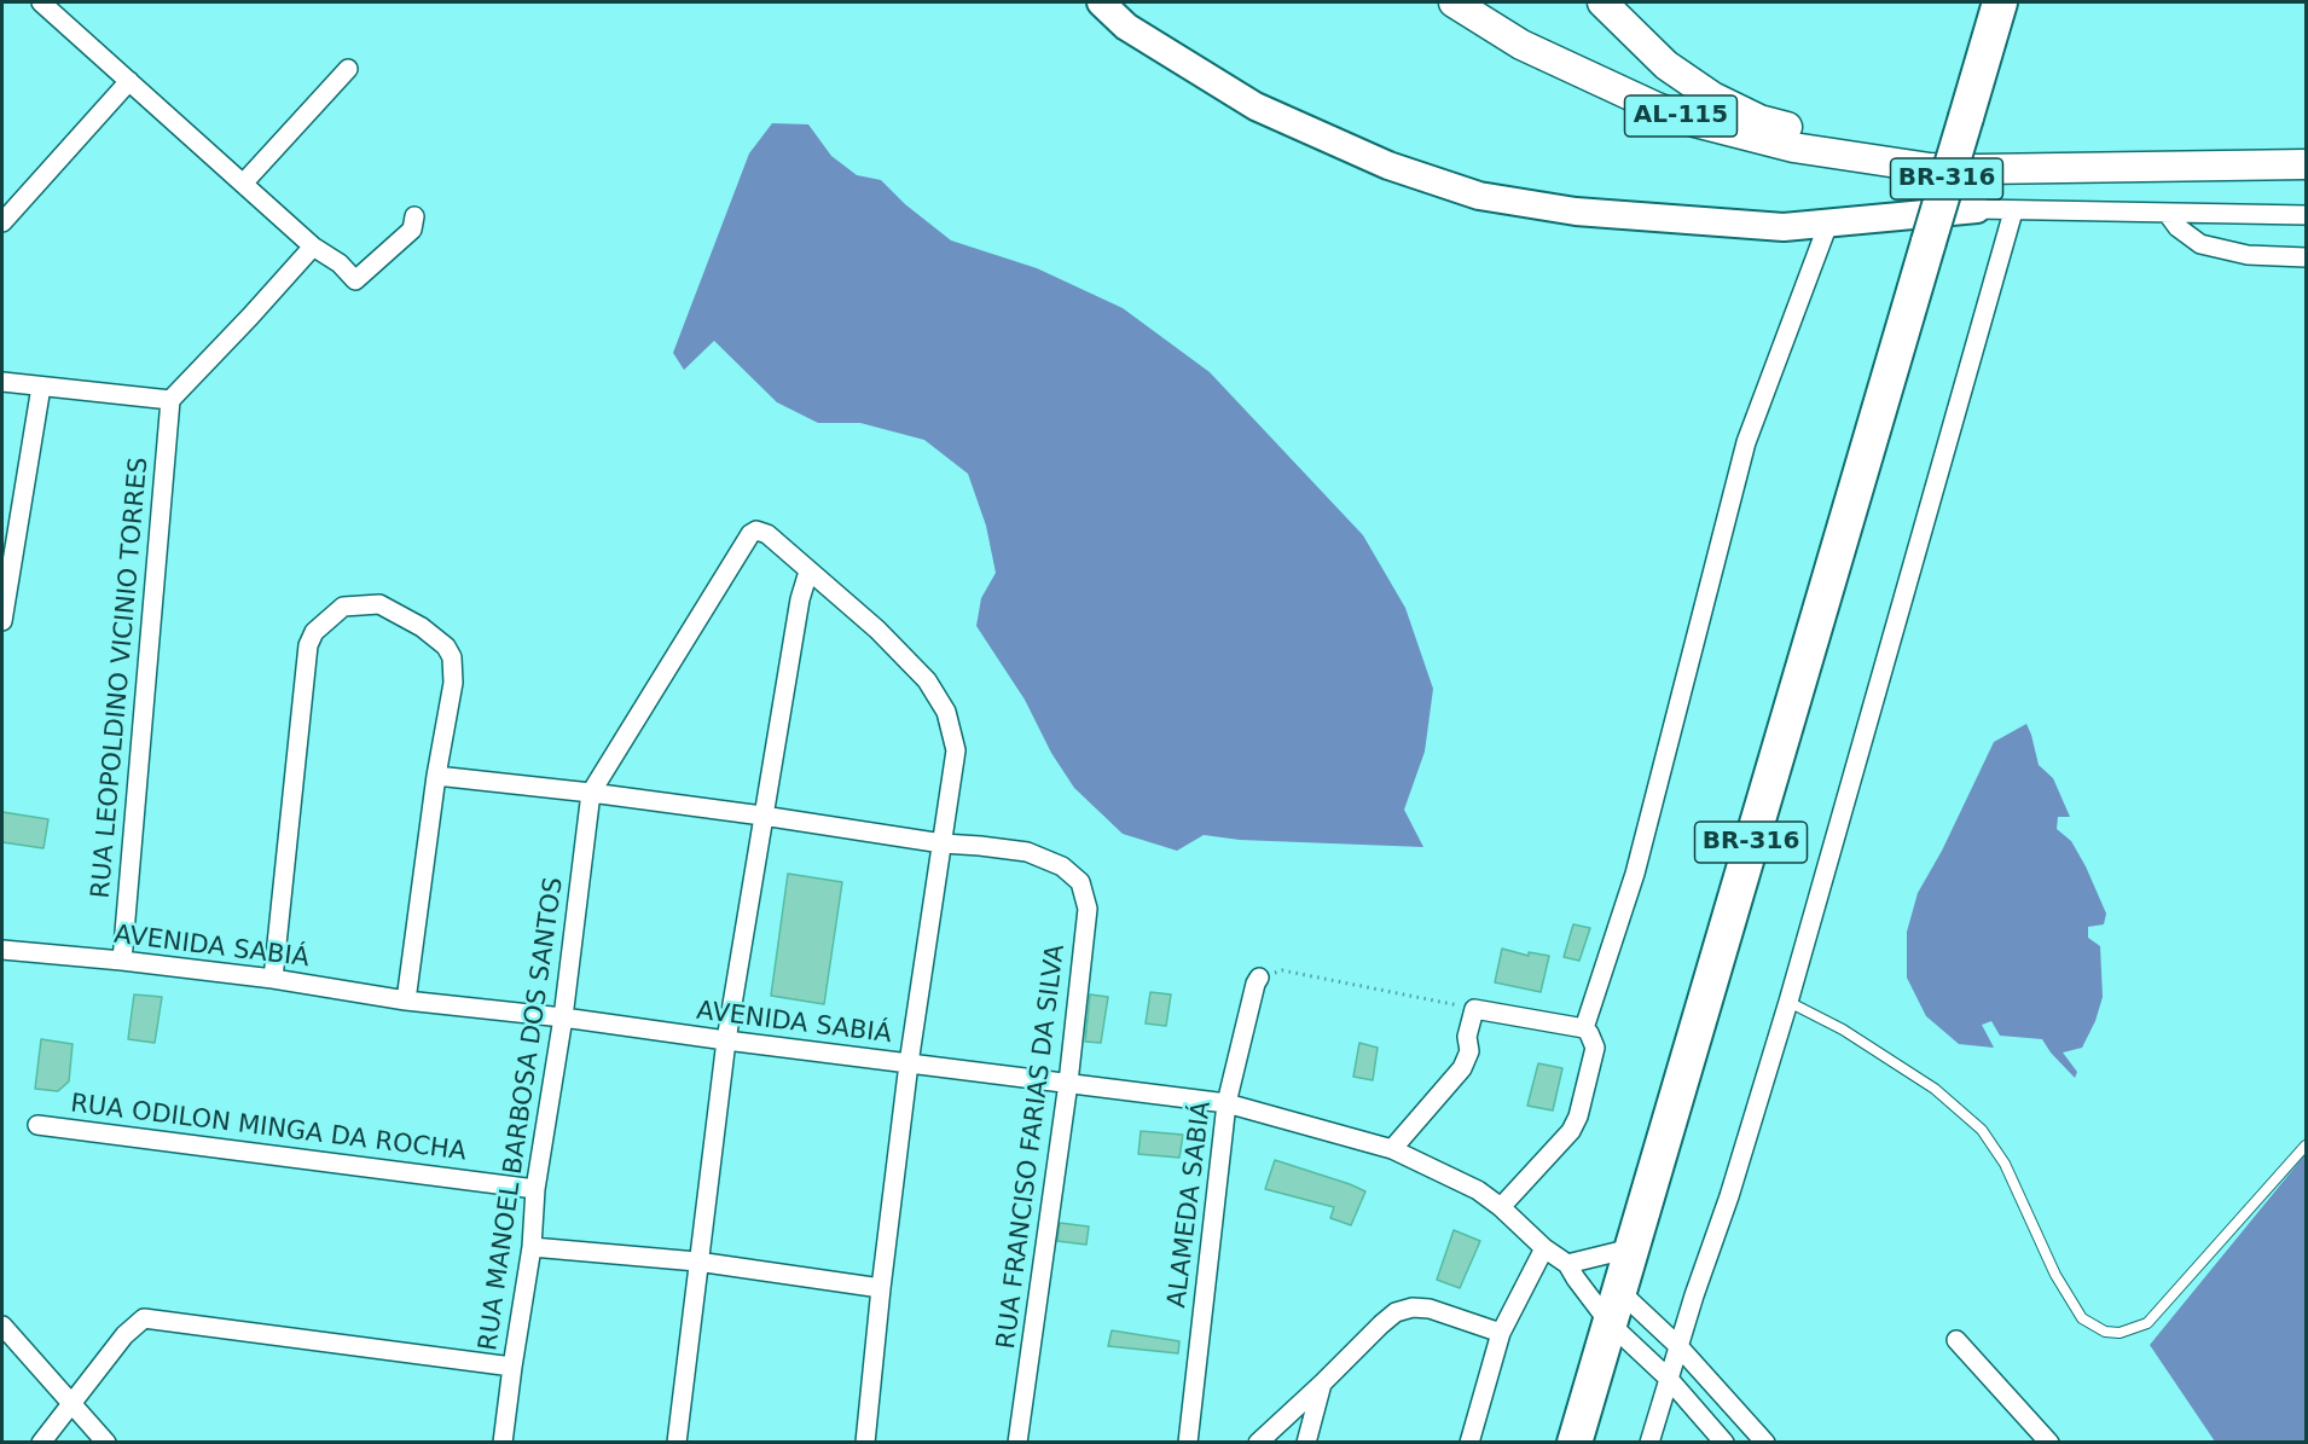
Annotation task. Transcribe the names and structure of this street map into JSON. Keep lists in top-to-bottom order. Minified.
{"streets":{"highway":["BR-316"],"main road":["AL-115"],"street":["RUA LEOPOLDINO VICINIO TORRES","AVENIDA SABIÁ","RUA MANOEL BARBOSA DOS SANTOS","RUA ODILON MINGA DA ROCHA","RUA FRANCISO FARIAS DA SILVA","ALAMEDA SABIÁ"]},"crossings":[["RUA LEOPOLDINO VICINIO TORRES","AVENIDA SABIÁ"],["AVENIDA SABIÁ","RUA MANOEL BARBOSA DOS SANTOS"],["AVENIDA SABIÁ","RUA FRANCISO FARIAS DA SILVA"],["AVENIDA SABIÁ","ALAMEDA SABIÁ"],["RUA MANOEL BARBOSA DOS SANTOS","RUA ODILON MINGA DA ROCHA"]]}
